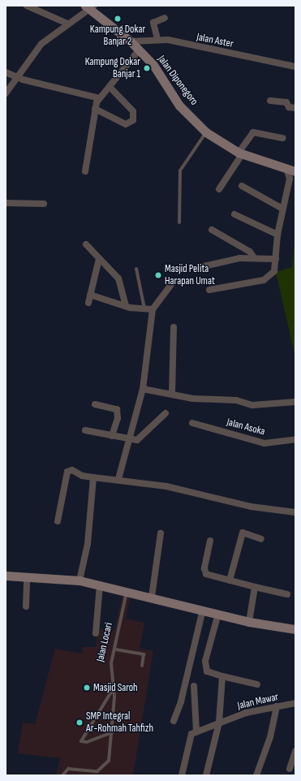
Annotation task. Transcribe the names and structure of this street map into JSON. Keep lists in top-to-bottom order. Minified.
{"streets":{"street":["Jalan Aster","Jalan Diponegoro","Jalan Asoka","Jalan Mawar"],"lane":["Jalan Locari"]},"crossings":[["Jalan Aster","Jalan Diponegoro"]],"places":["Kampung Dokar Banjar 2","Kampung Dokar Banjar 1","Masjid Pelita Harapan Umat","Masjid Saroh","SMP Integral Ar-Rohmah Tahfizh"]}
